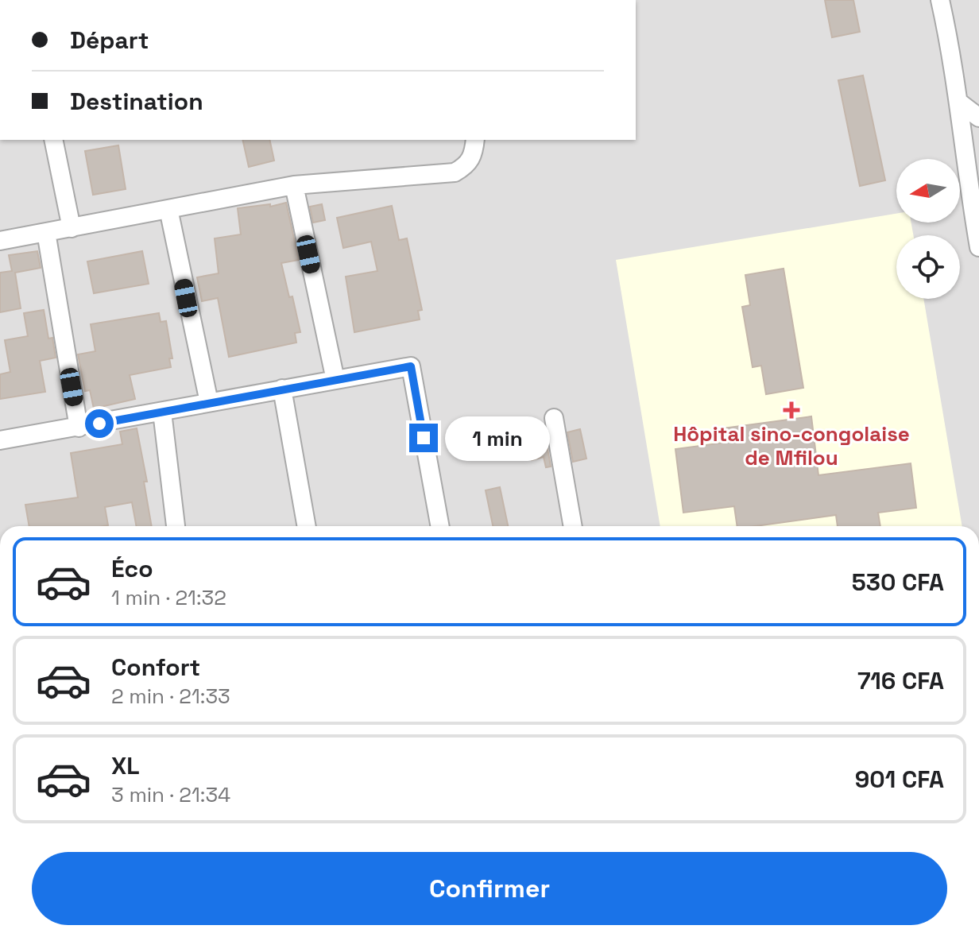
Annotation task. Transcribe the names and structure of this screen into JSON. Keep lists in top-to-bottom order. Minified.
{"places":{"health":["Hôpital sino-congolaise de Mfilou"]},"north":"left","page":{"banner":["Départ","Destination"],"bubble":"1 min","list":[{"name":"Éco","note":"1 min · 21:32","value":"530 CFA"},{"name":"Confort","note":"2 min · 21:33","value":"716 CFA"},{"name":"XL","note":"3 min · 21:34","value":"901 CFA"}],"buttons":"Confirmer"}}
